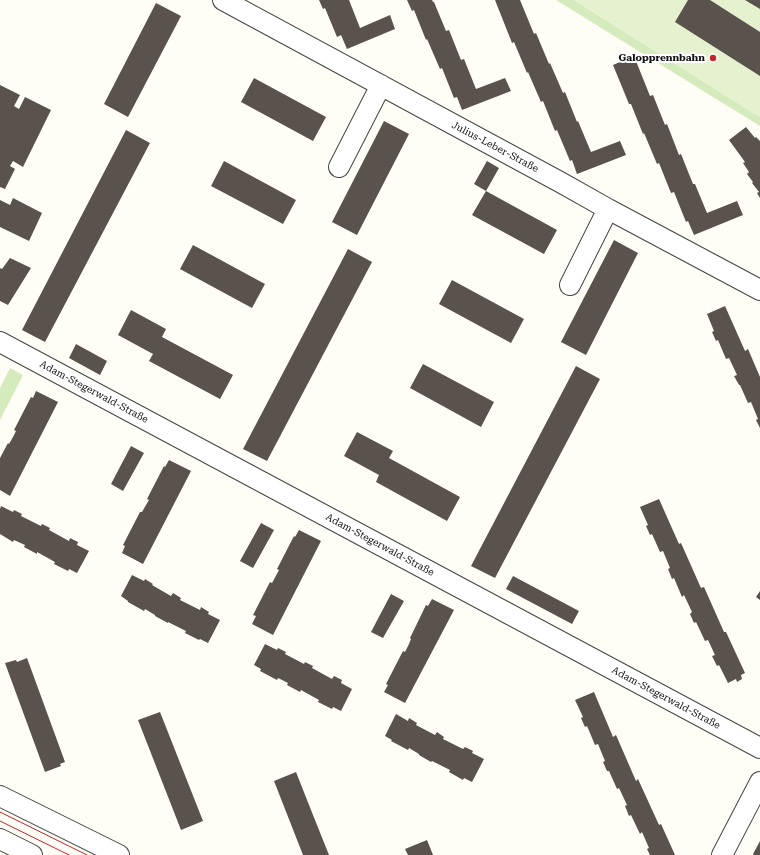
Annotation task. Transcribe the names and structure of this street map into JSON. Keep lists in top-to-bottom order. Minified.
{"streets":{"street":["Julius-Leber-Straße","Adam-Stegerwald-Straße"]},"places":["Galopprennbahn"]}
